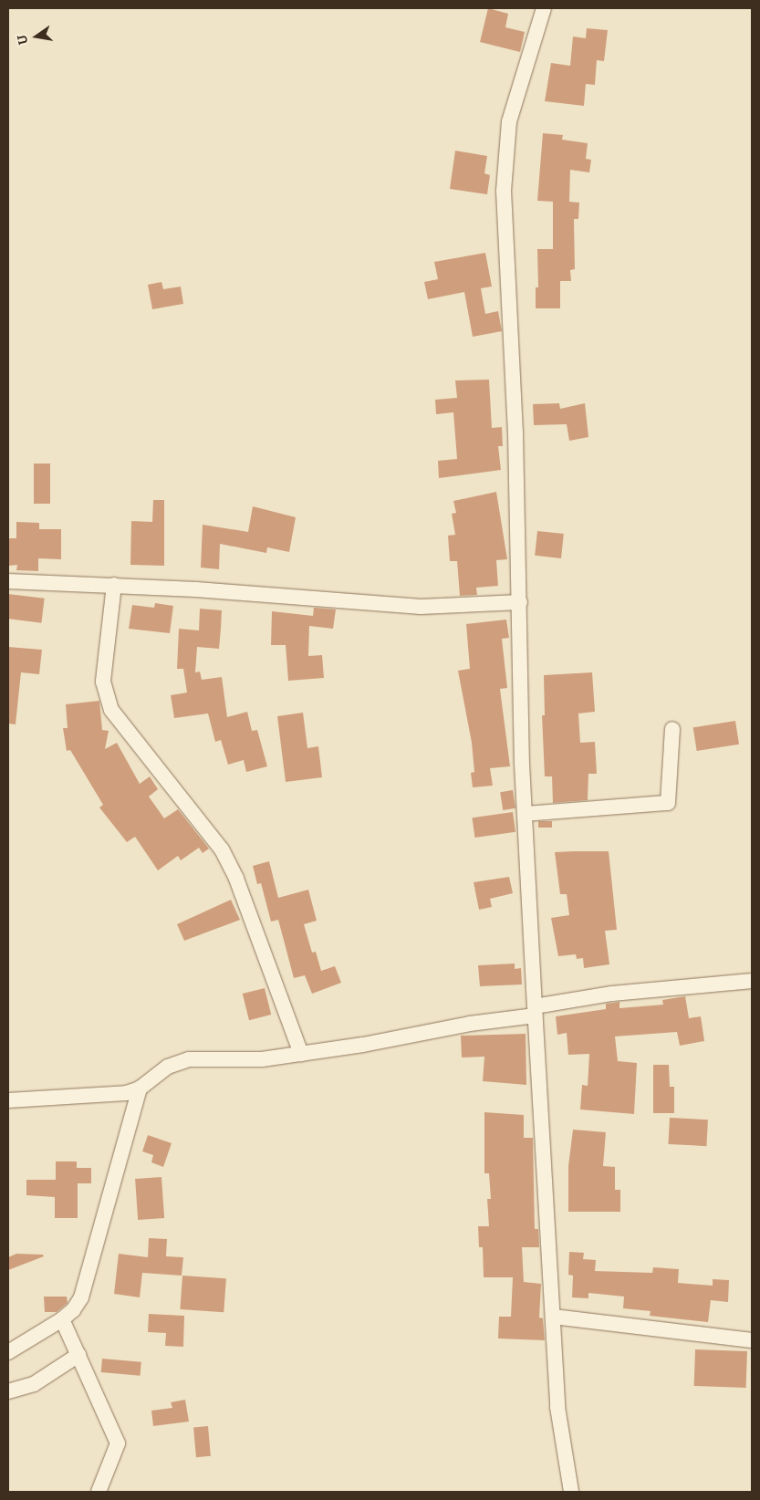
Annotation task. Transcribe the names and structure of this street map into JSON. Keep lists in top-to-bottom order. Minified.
{"north":"left"}
